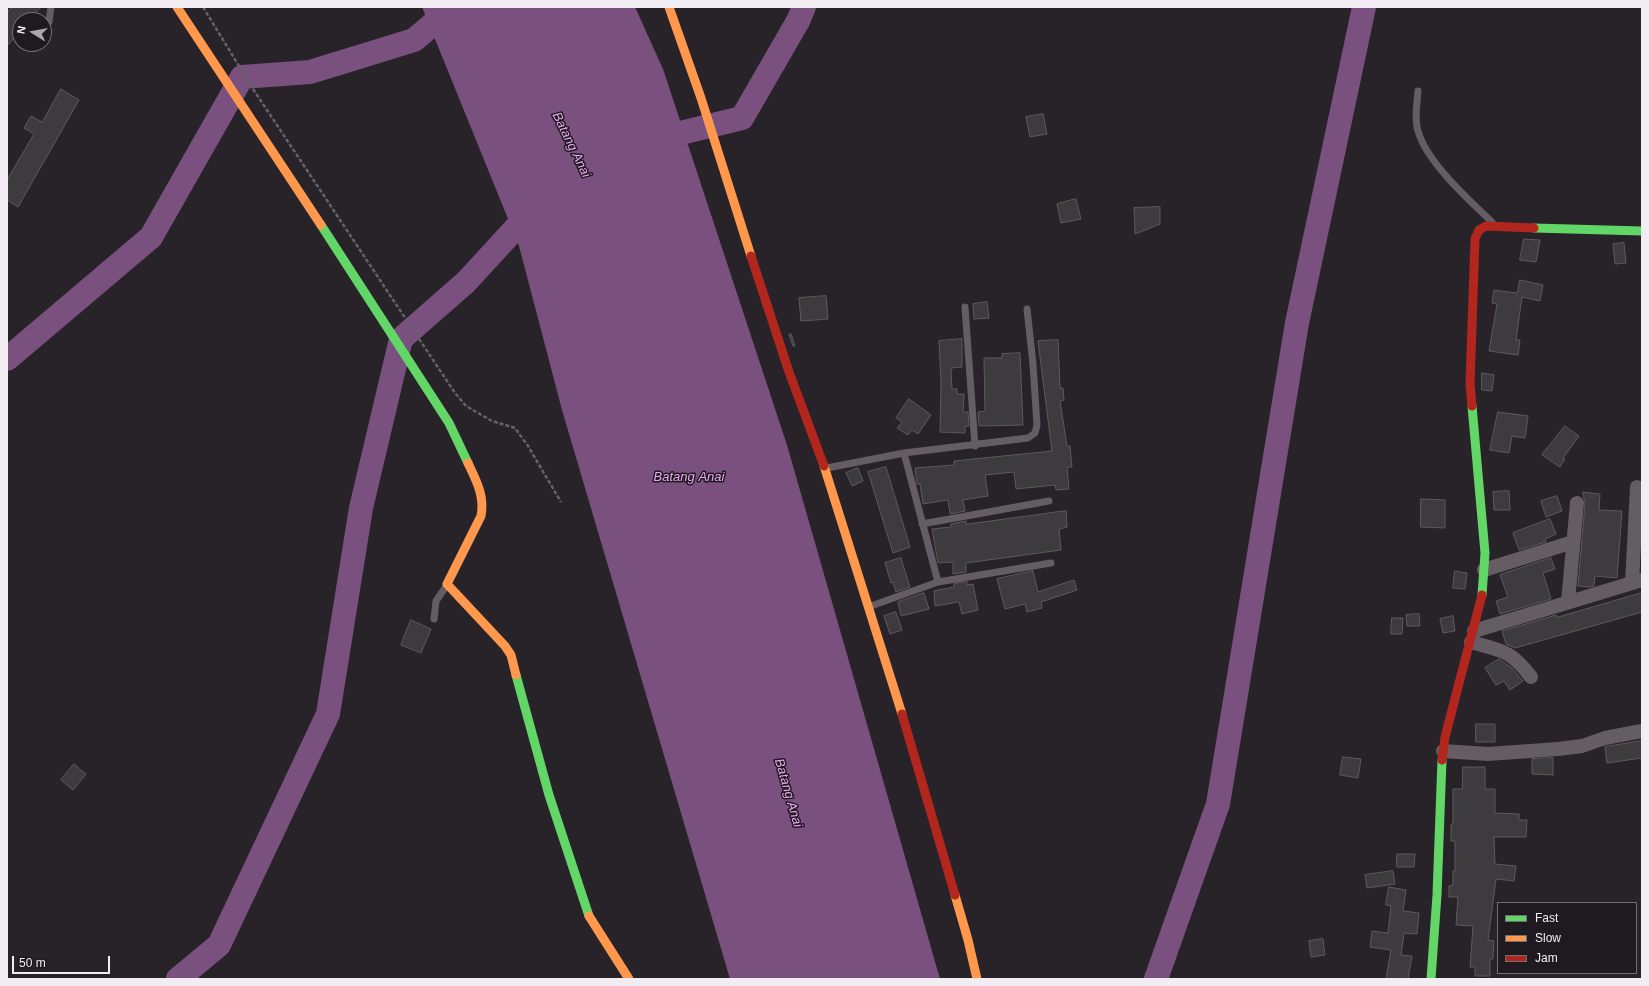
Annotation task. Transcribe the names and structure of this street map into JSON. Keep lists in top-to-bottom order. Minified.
{"water":["Batang Anai"],"legend":["Fast","Slow","Jam"],"scale_bar":"50 m","north":"left"}
